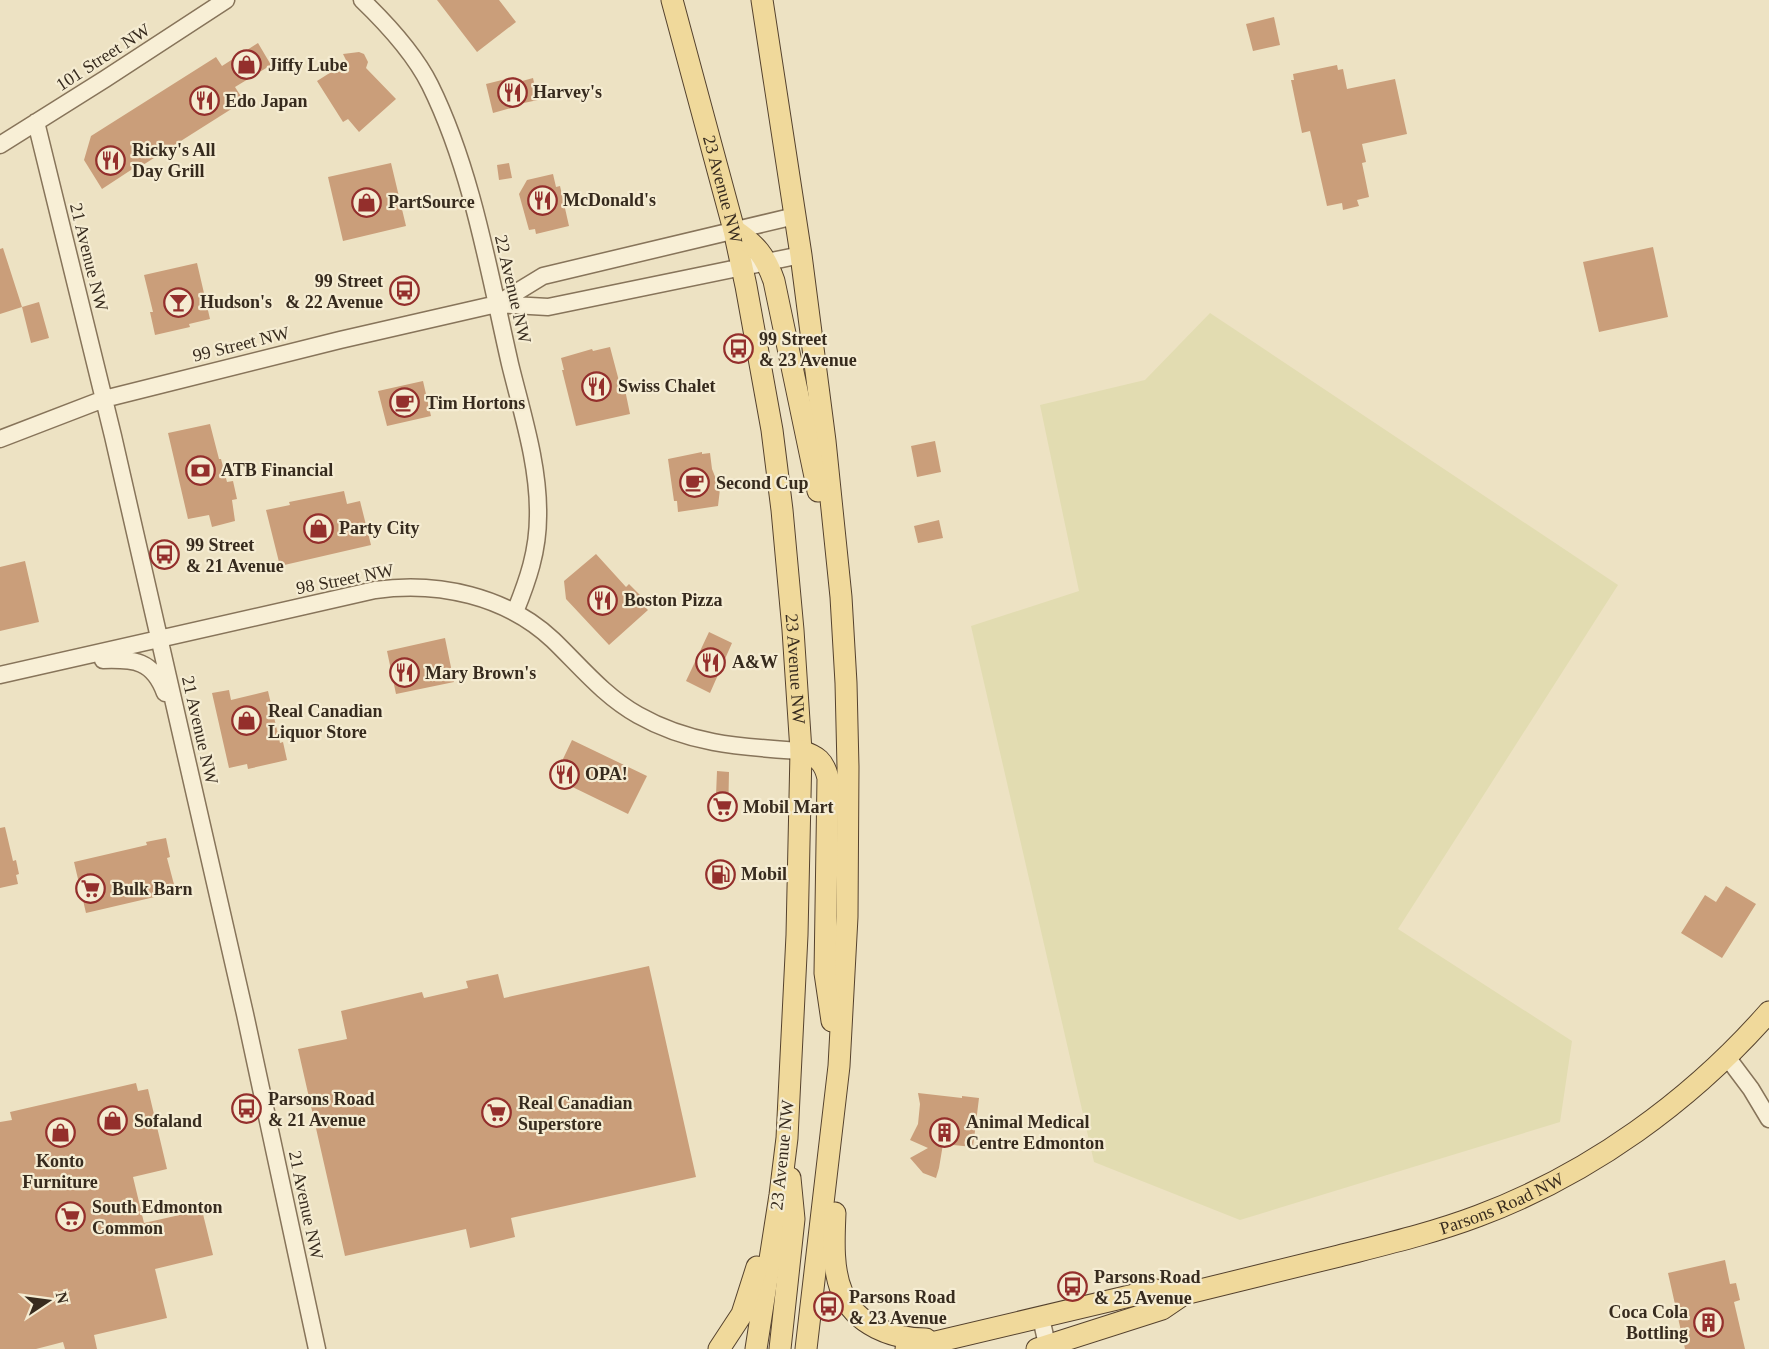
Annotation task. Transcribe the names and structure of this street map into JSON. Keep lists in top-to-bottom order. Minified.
{"streets":{"main road":["23 Avenue NW","Parsons Road NW"],"street":["101 Street NW","21 Avenue NW","22 Avenue NW","99 Street NW","98 Street NW"]},"crossings":[["101 Street NW","21 Avenue NW"],["23 Avenue NW","99 Street NW"],["23 Avenue NW","98 Street NW"],["21 Avenue NW","99 Street NW"],["21 Avenue NW","98 Street NW"],["22 Avenue NW","99 Street NW"],["22 Avenue NW","98 Street NW"]],"places":{"shop":["Jiffy Lube","PartSource","Party City","Real Canadian Liquor Store","Sofaland","Konto Furniture"],"restaurant":["Harvey's","Edo Japan","Ricky's All Day Grill","McDonald's","Swiss Chalet","Boston Pizza","A&W","Mary Brown's","OPA!"],"bus stop":["99 Street & 22 Avenue","99 Street & 23 Avenue","99 Street & 21 Avenue","Parsons Road & 21 Avenue","Parsons Road & 25 Avenue","Parsons Road & 23 Avenue"],"bar":["Hudson's"],"cafe":["Tim Hortons","Second Cup"],"bank":["ATB Financial"],"supermarket":["Mobil Mart","Bulk Barn","Real Canadian Superstore","South Edmonton Common"],"fuel station":["Mobil"],"building":["Animal Medical Centre Edmonton","Coca Cola Bottling"]},"north":"right"}
